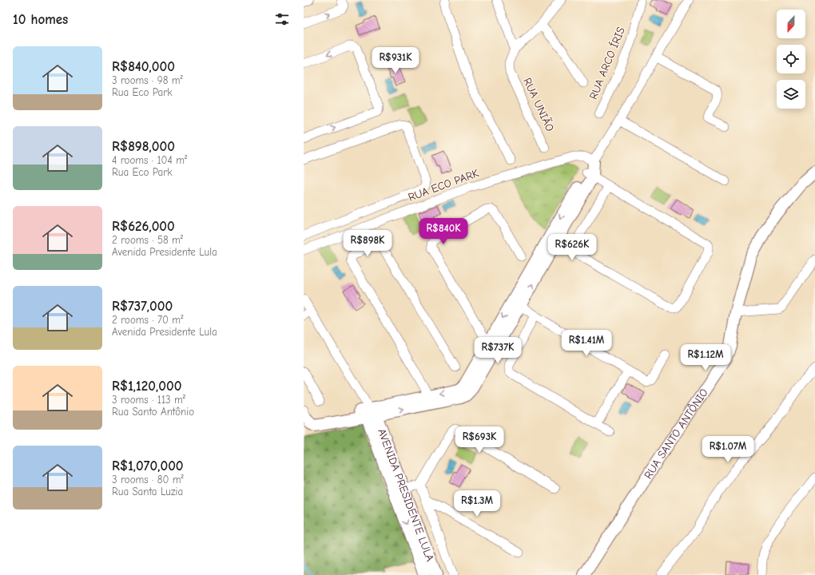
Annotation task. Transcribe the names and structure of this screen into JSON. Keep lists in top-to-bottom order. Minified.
{"streets":{"street":["RUA ARCO ÍRIS","RUA UNIÃO","RUA ECO PARK","RUA SANTO ANTÔNIO","AVENIDA PRESIDENTE LULA"]},"crossings":[["RUA ECO PARK","AVENIDA PRESIDENTE LULA"]],"north":"bottom","page":{"heading":"10 homes","list":[{"name":"R$840,000","note":"3 rooms · 98 m² · Rua Eco Park"},{"name":"R$898,000","note":"4 rooms · 104 m² · Rua Eco Park"},{"name":"R$626,000","note":"2 rooms · 58 m² · Avenida Presidente Lula"},{"name":"R$737,000","note":"2 rooms · 70 m² · Avenida Presidente Lula"},{"name":"R$1,120,000","note":"3 rooms · 113 m² · Rua Santo Antônio"},{"name":"R$1,070,000","note":"3 rooms · 80 m² · Rua Santa Luzia"}],"price":["R$931K","R$840K","R$898K","R$626K","R$1.41M","R$737K","R$1.12M","R$693K","R$1.07M","R$1.3M"]}}
